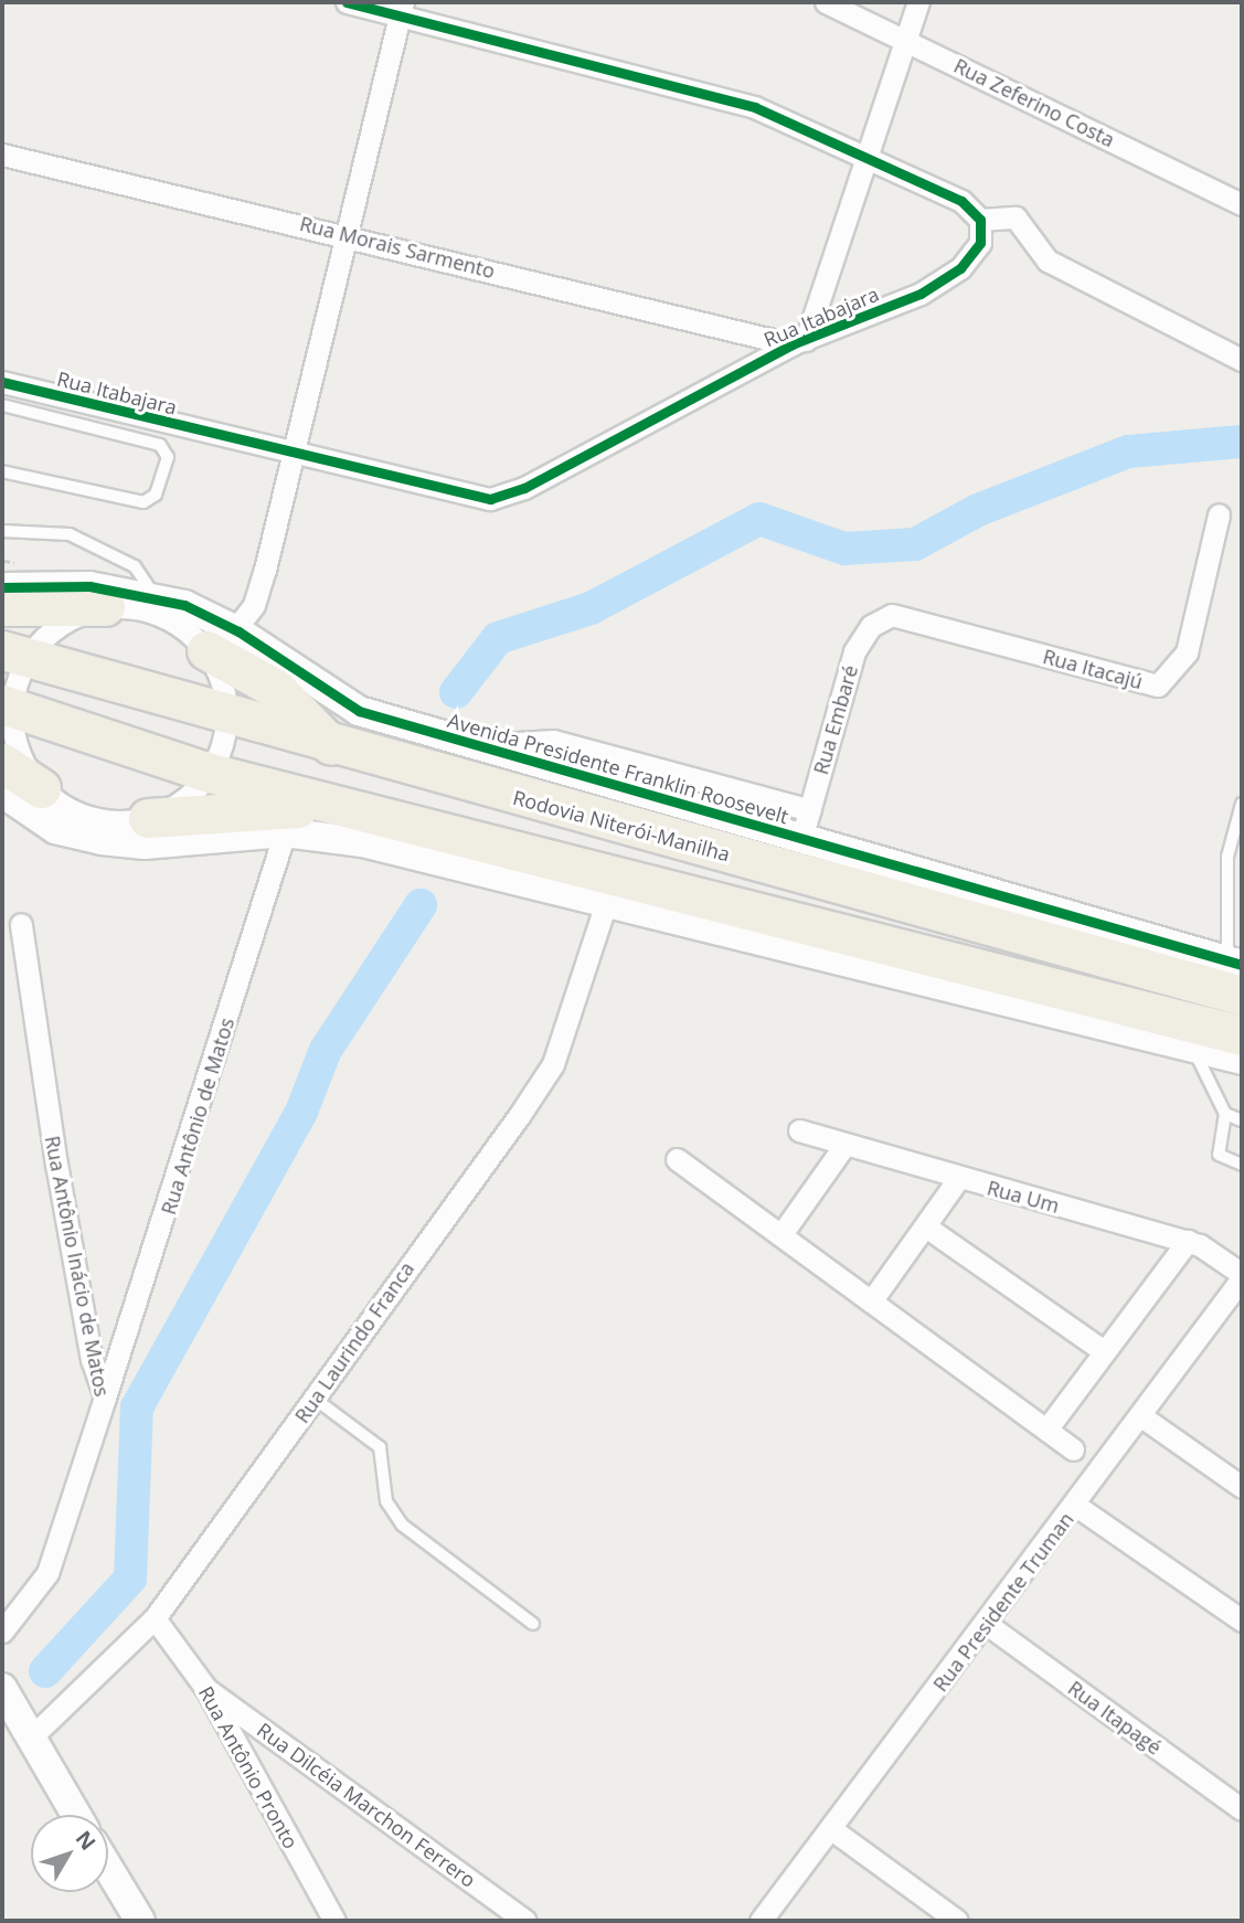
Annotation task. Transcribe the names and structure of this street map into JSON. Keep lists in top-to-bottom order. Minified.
{"streets":{"highway":["Rodovia Niterói-Manilha"],"street":["Rua Zeferino Costa","Rua Morais Sarmento","Rua Itabajara","Rua Itacajú","Rua Embaré","Avenida Presidente Franklin Roosevelt","Rua Antônio de Matos","Rua Um","Rua Antônio Inácio de Matos","Rua Laurindo Franca","Rua Presidente Truman","Rua Itapagé","Rua Antônio Pronto","Rua Dilcéia Marchon Ferrero"]},"crossings":[["Rua Morais Sarmento","Rua Itabajara"],["Rua Itacajú","Rua Embaré"],["Rua Embaré","Avenida Presidente Franklin Roosevelt"],["Avenida Presidente Franklin Roosevelt","Rodovia Niterói-Manilha"],["Rua Antônio de Matos","Rua Antônio Inácio de Matos"],["Rua Um","Rua Presidente Truman"],["Rua Laurindo Franca","Rua Antônio Pronto"],["Rua Presidente Truman","Rua Itapagé"],["Rua Antônio Pronto","Rua Dilcéia Marchon Ferrero"]],"north":"top right"}
